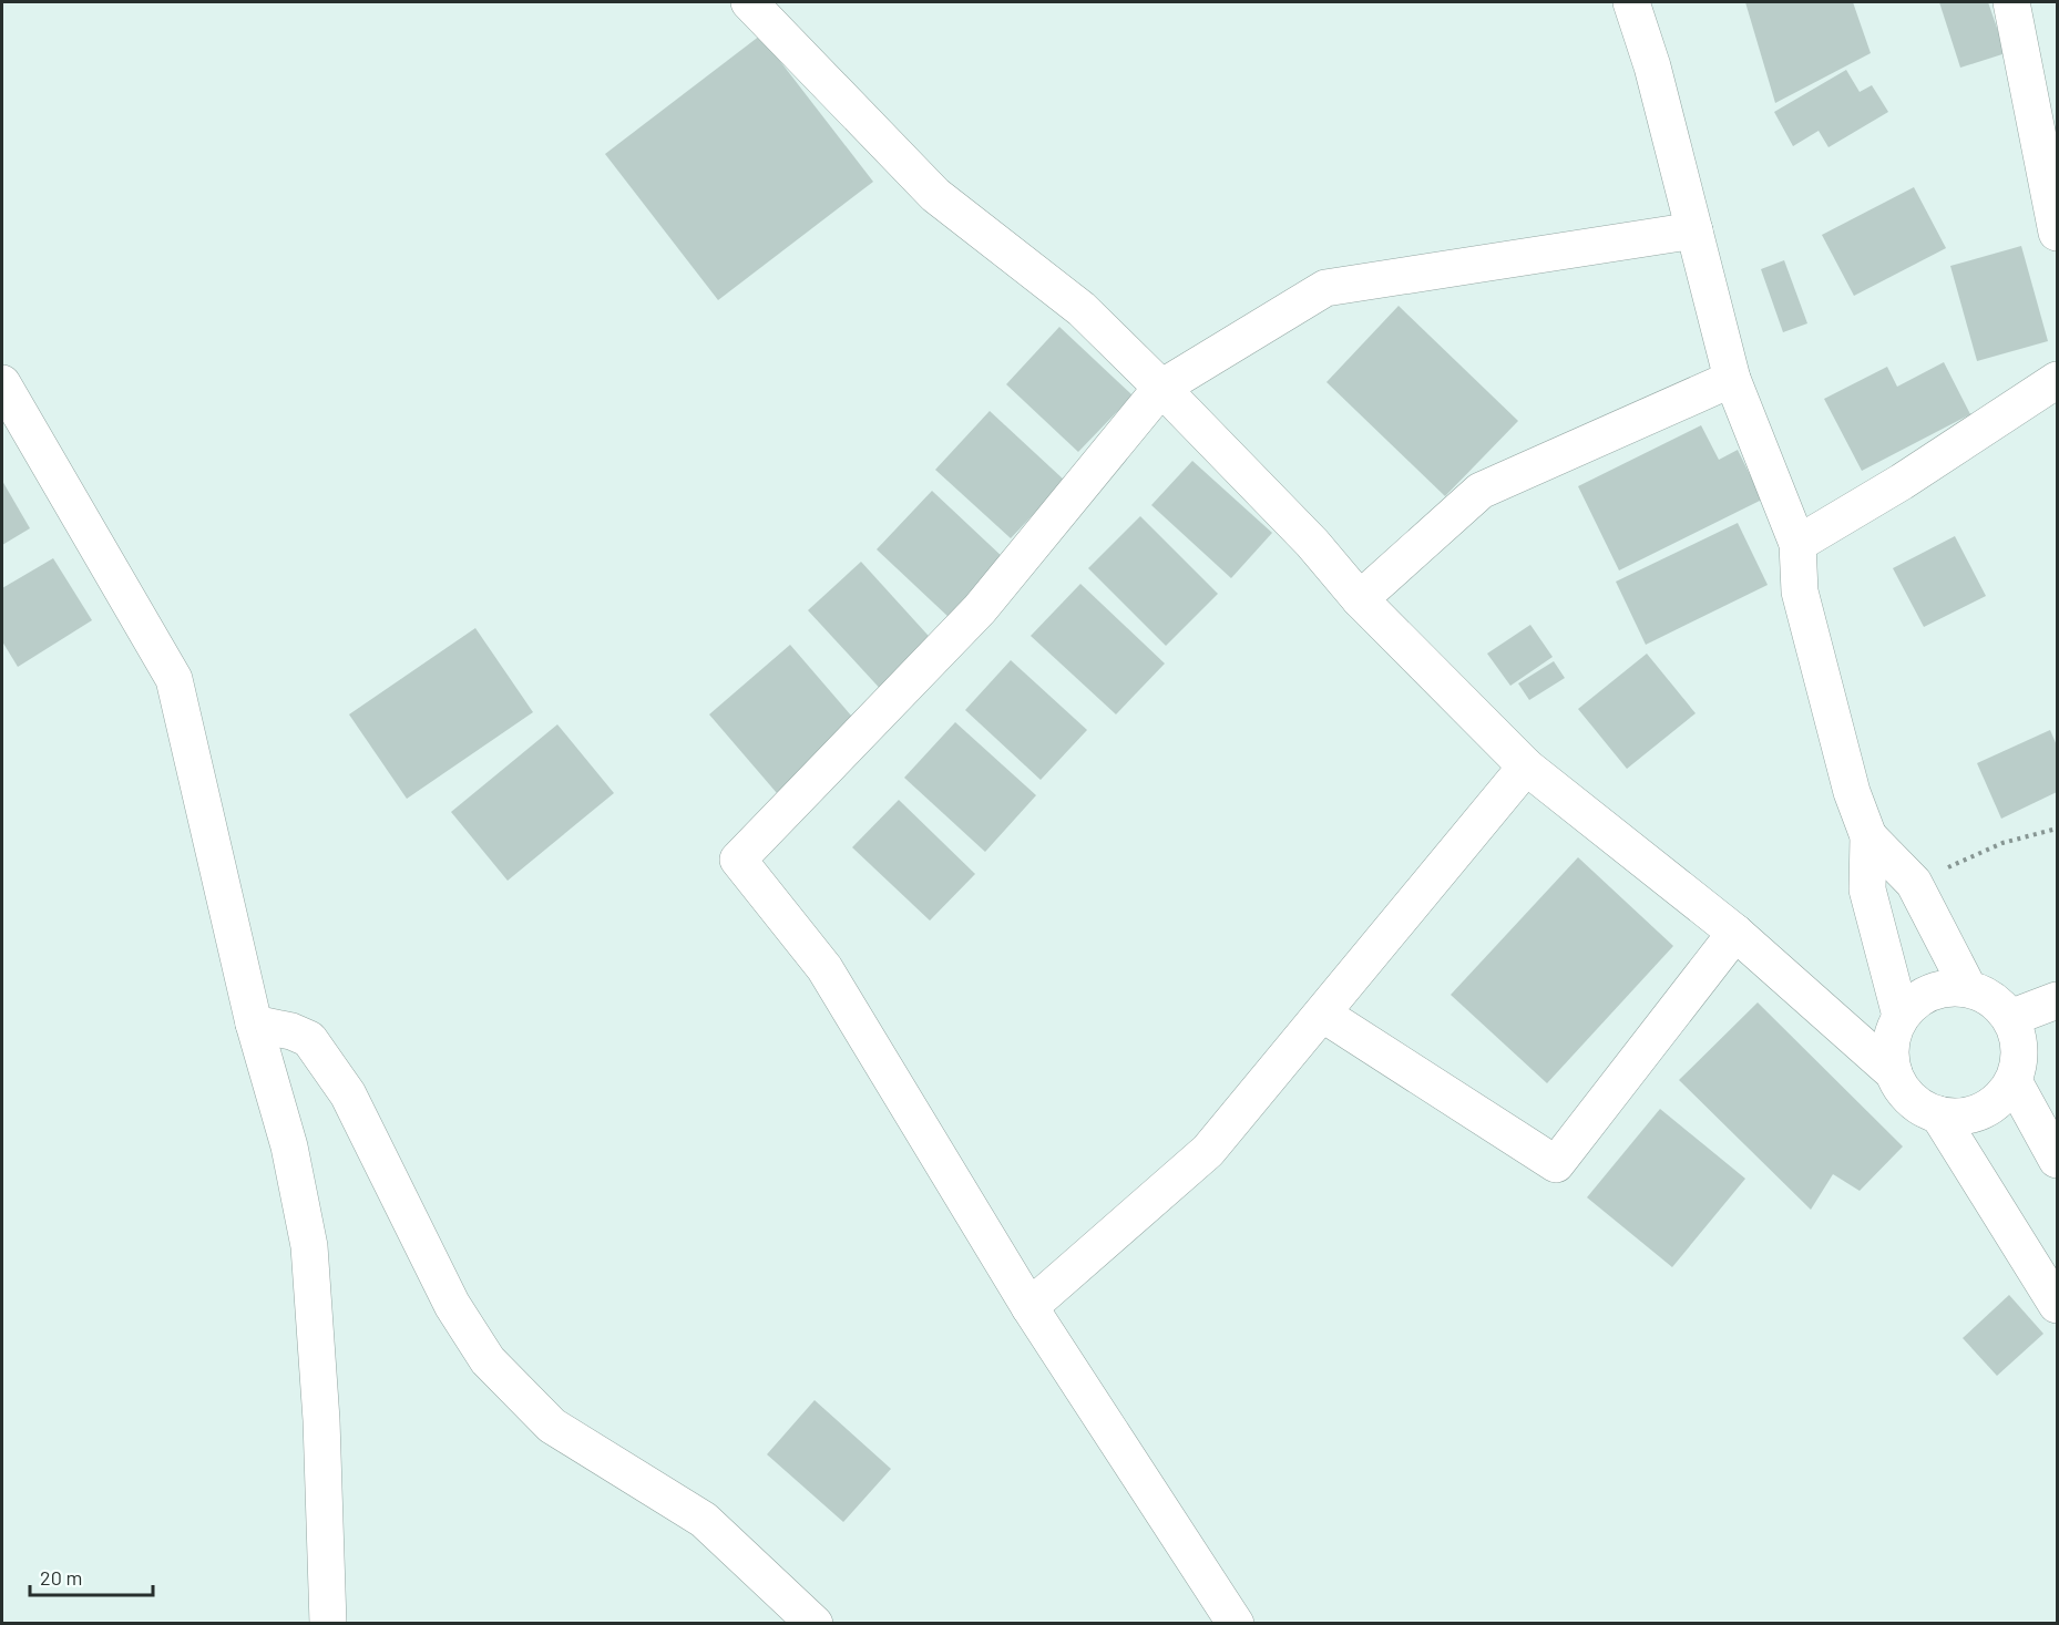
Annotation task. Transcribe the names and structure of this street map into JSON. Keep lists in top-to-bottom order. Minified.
{"scale_bar":"20 m"}
